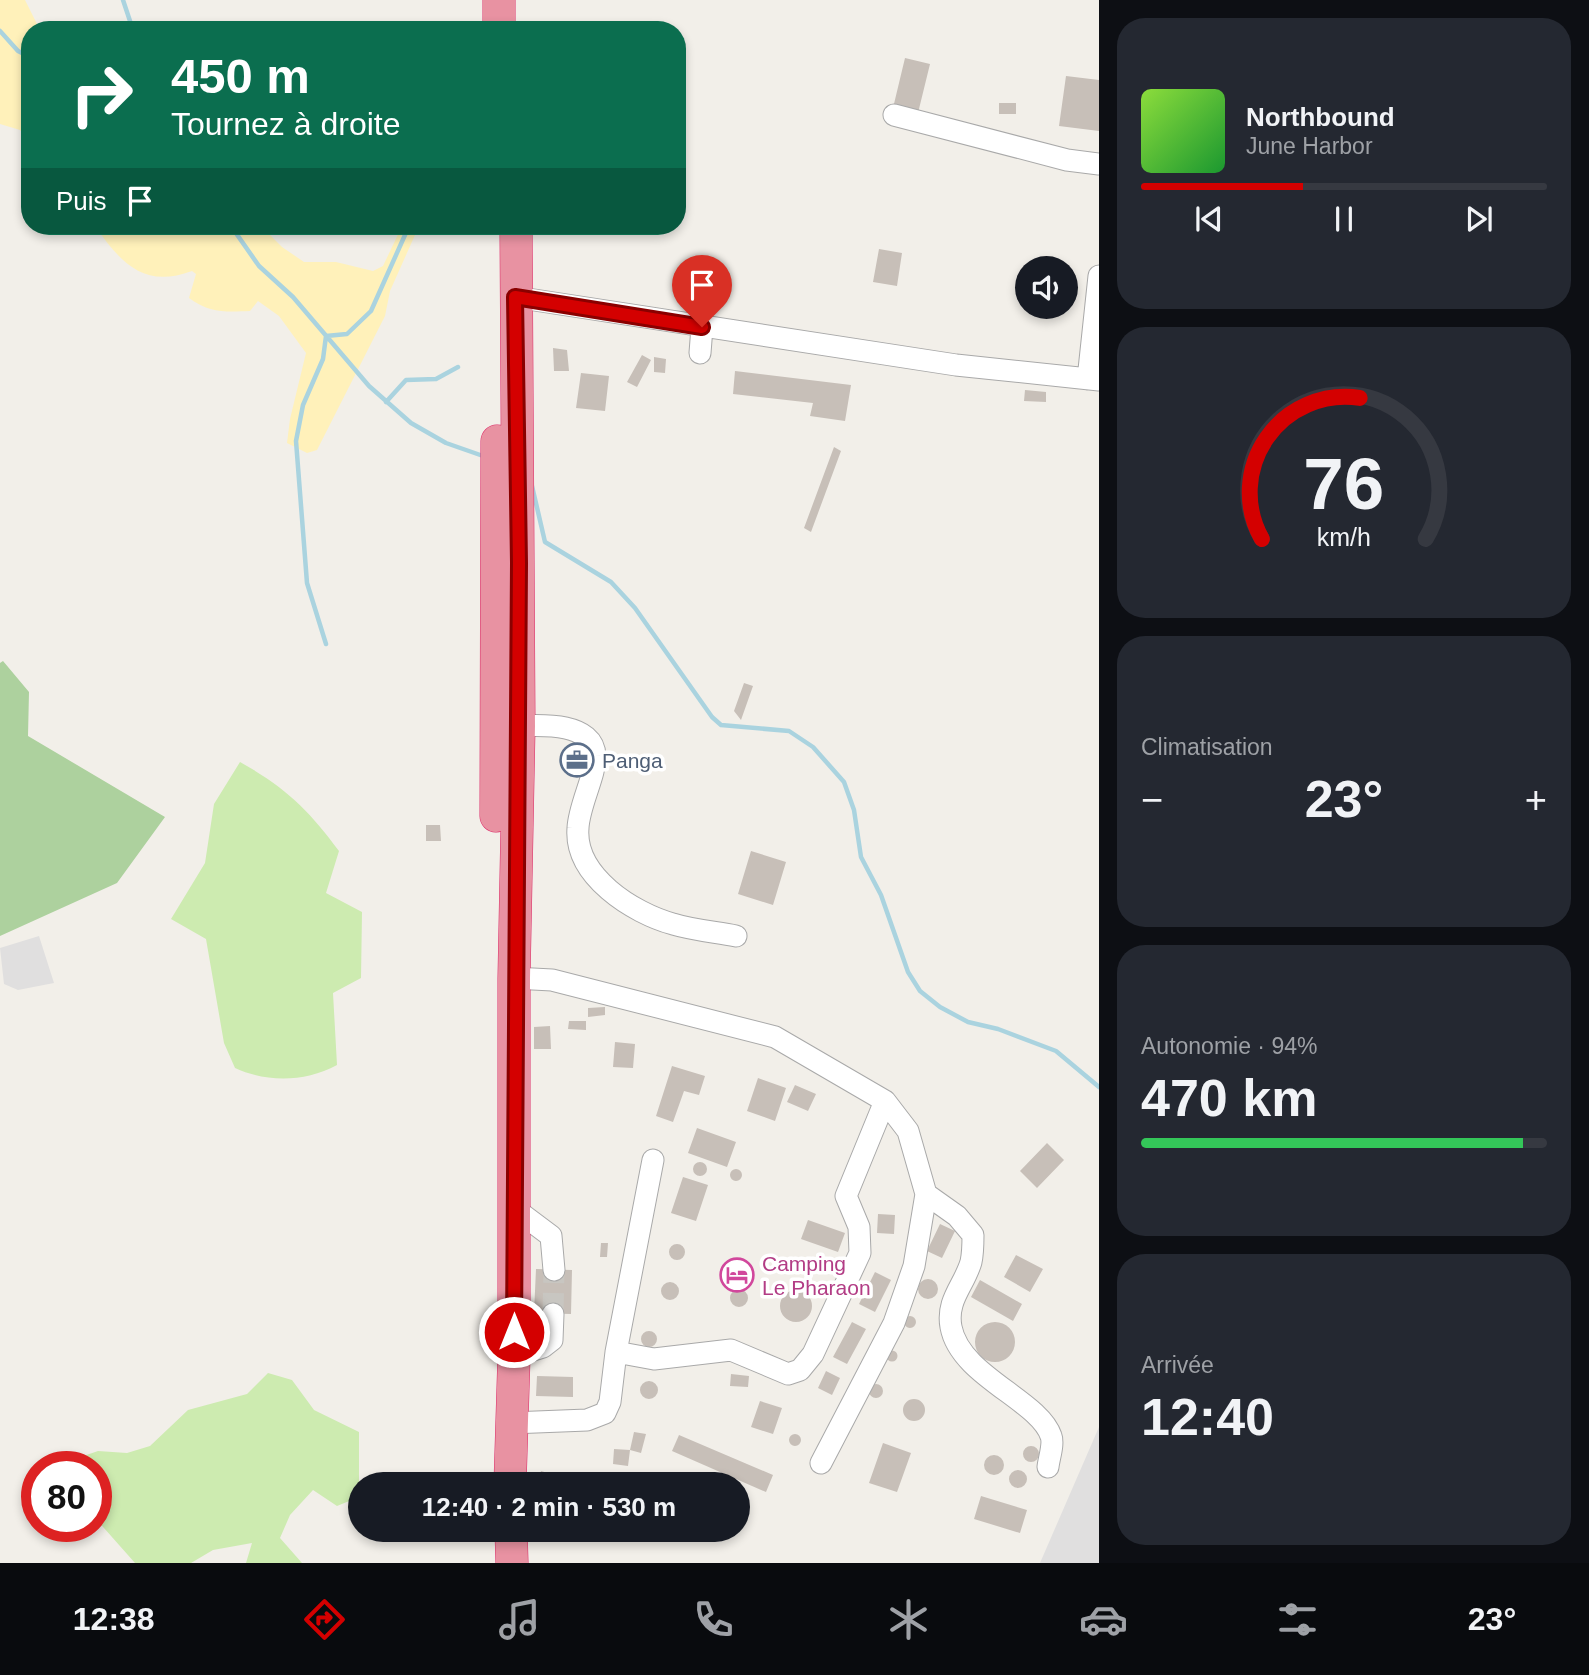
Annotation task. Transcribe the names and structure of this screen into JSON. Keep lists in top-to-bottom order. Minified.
{"places":{"office":["Panga"],"hotel":["Camping Le Pharaon"]},"page":{"turn":["450 m","Tournez à droite"],"song":["Northbound","June Harbor"],"then":"Puis","tile":["Climatisation",["Autonomie · 94%","470 km"],["Arrivée","12:40"]],"heat":["−","23°","+"],"limit":"80","trip":"12:40 · 2 min · 530 m","tabs":["12:38","23°"],"gauge":["76","km/h"]}}
